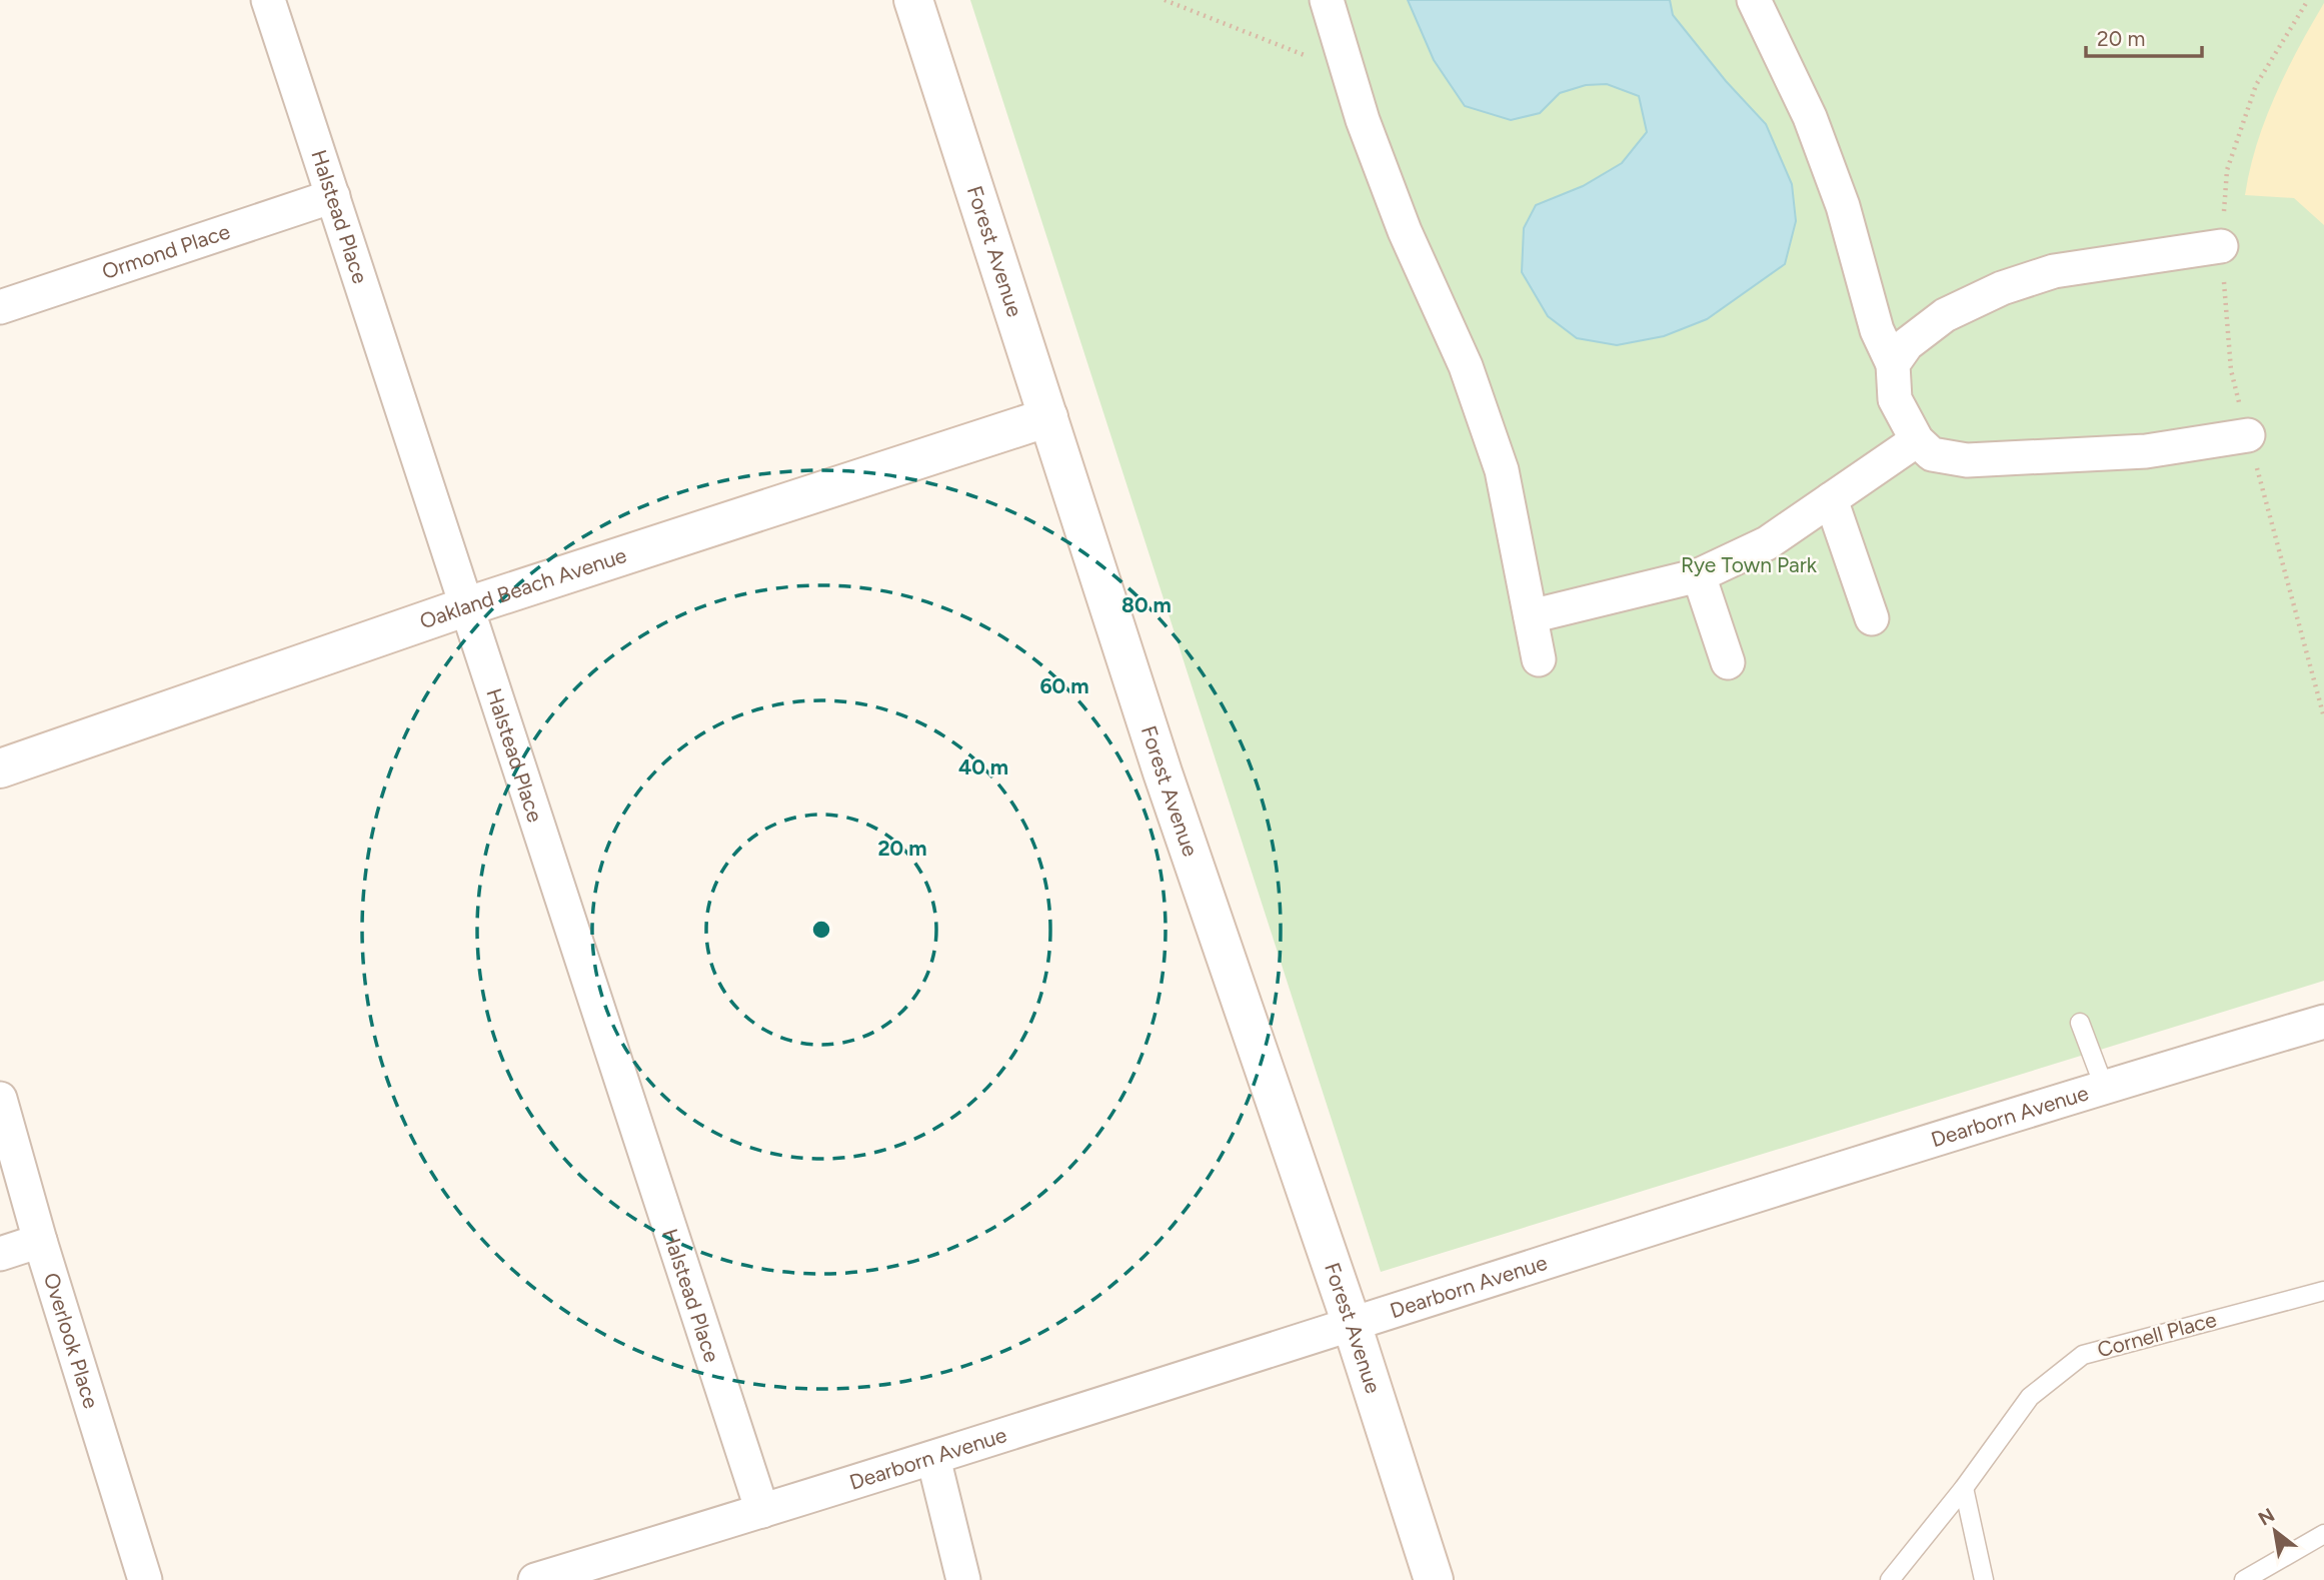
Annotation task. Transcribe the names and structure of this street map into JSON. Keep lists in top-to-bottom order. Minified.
{"streets":{"street":["Halstead Place","Forest Avenue","Ormond Place","Oakland Beach Avenue","Dearborn Avenue","Overlook Place"],"lane":["Cornell Place"]},"crossings":[["Halstead Place","Ormond Place"],["Halstead Place","Oakland Beach Avenue"],["Halstead Place","Dearborn Avenue"],["Forest Avenue","Oakland Beach Avenue"],["Forest Avenue","Dearborn Avenue"]],"parks":["Rye Town Park"],"scale_bar":"20 m","north":"top left","rings":["80 m","60 m","40 m","20 m"]}
